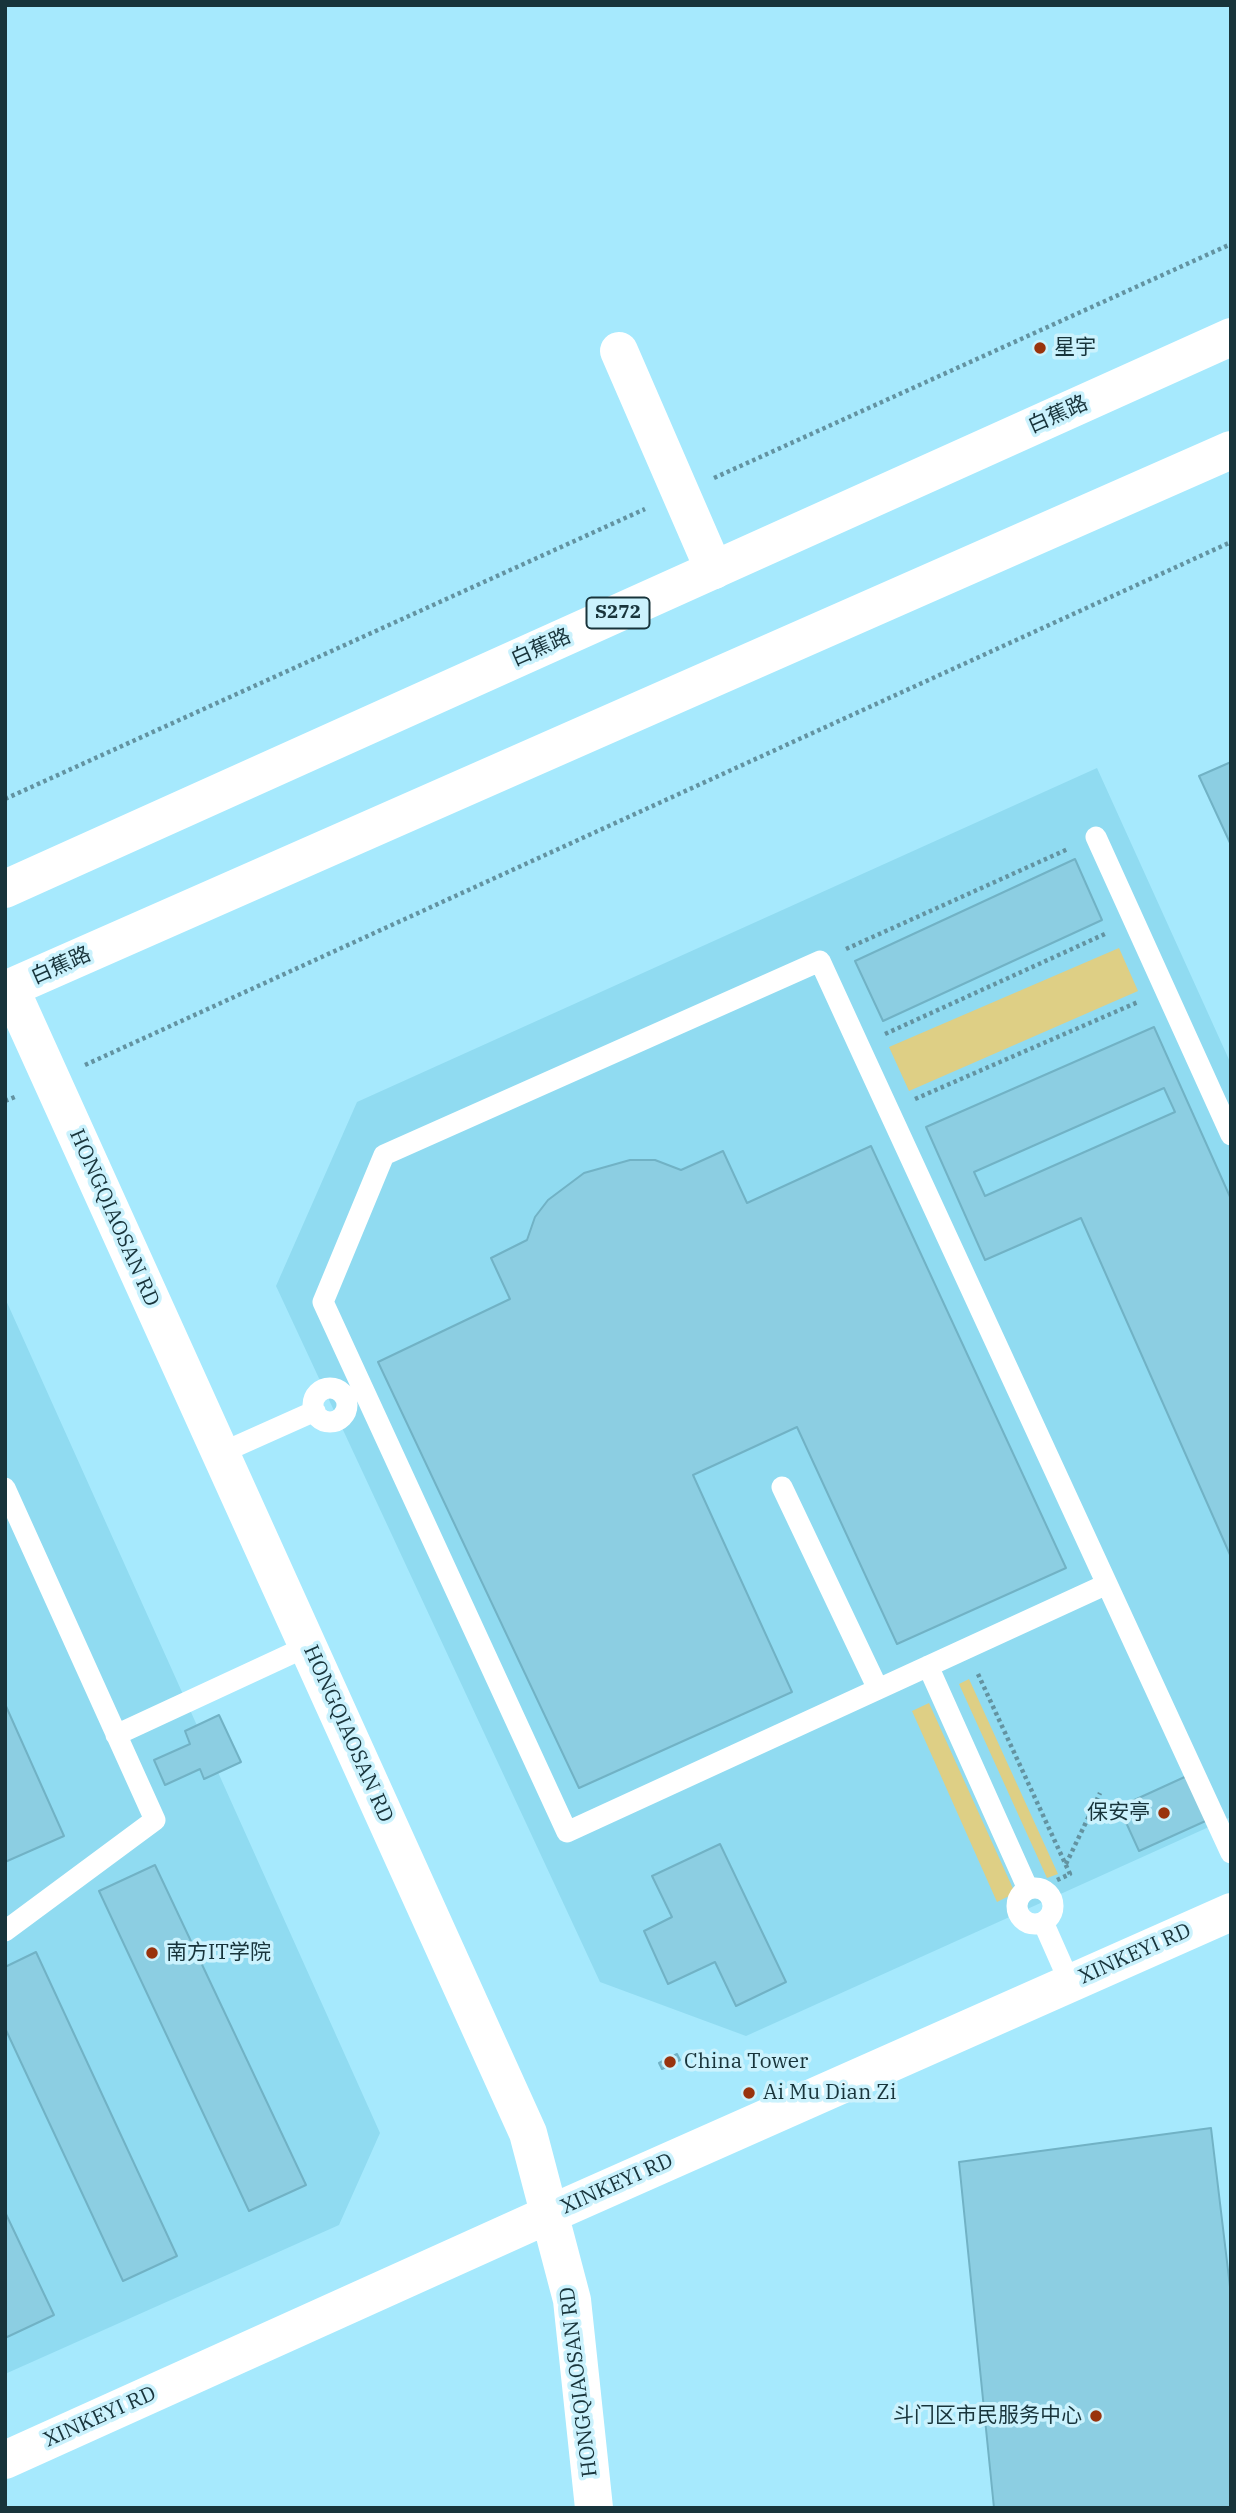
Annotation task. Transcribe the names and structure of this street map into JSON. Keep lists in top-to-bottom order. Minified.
{"streets":{"street":["白蕉路","S272","HONGQIAOSAN RD","XINKEYI RD"]},"crossings":[["白蕉路","HONGQIAOSAN RD"],["HONGQIAOSAN RD","XINKEYI RD"]],"places":["星宇","保安亭","南方IT学院","China Tower","Ai Mu Dian Zi","斗门区市民服务中心"]}
